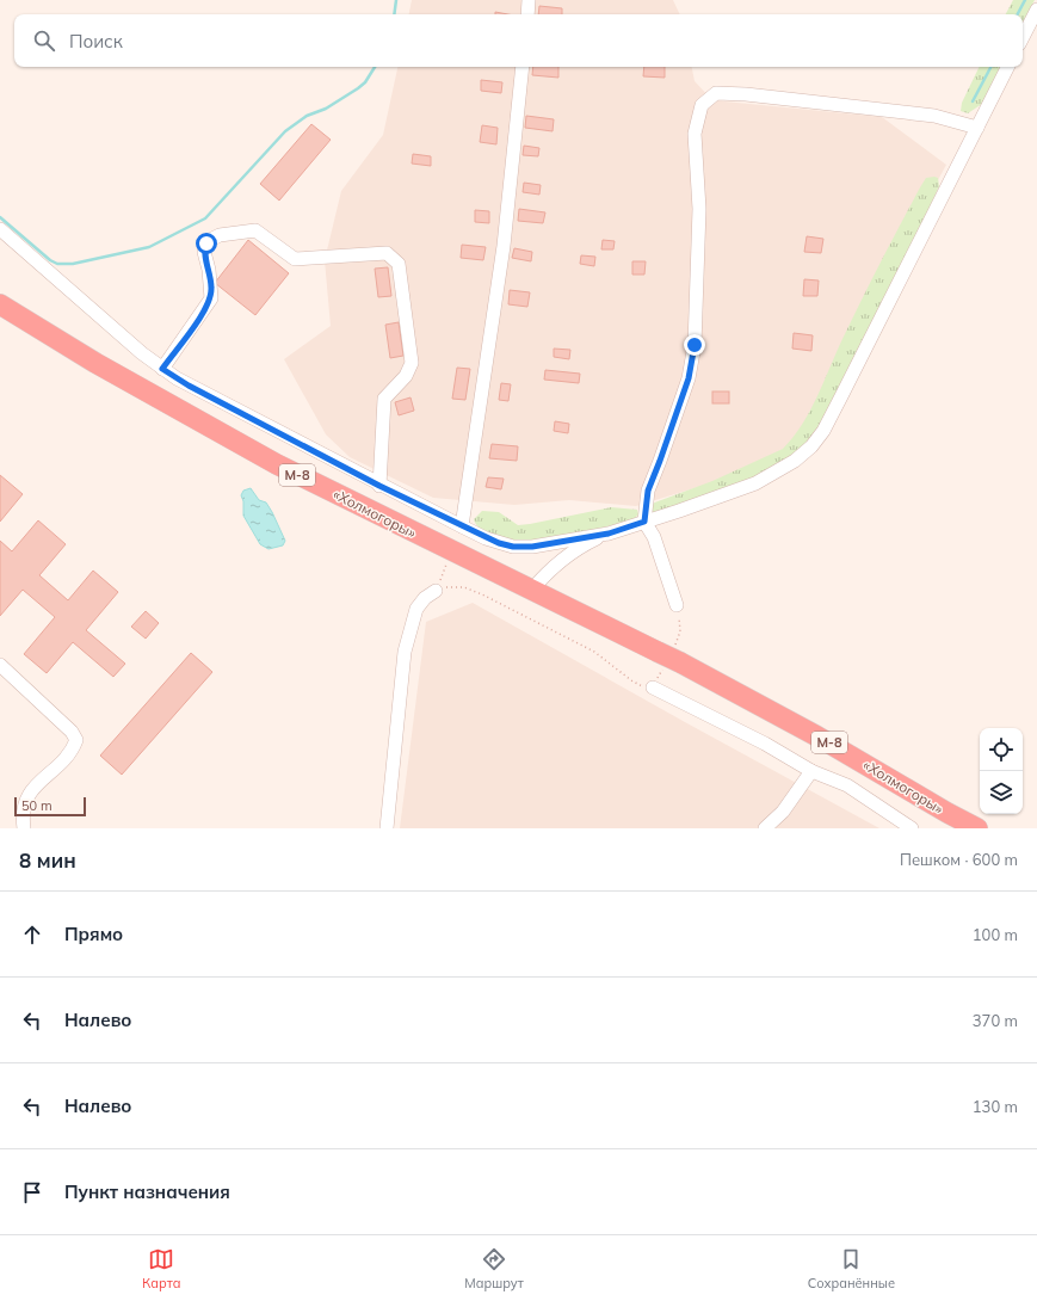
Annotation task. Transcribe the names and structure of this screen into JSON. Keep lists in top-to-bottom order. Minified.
{"streets":{"highway":["М-8","«Холмогоры»"]},"scale_bar":"50 m","page":{"search":"Поиск","scale":"50 m","heading":["8 мин","Пешком · 600 m"],"list":[["Прямо","100 m"],["Налево","370 m"],["Налево","130 m"],"Пункт назначения"],"nav":["Карта","Маршрут","Сохранённые"]}}
